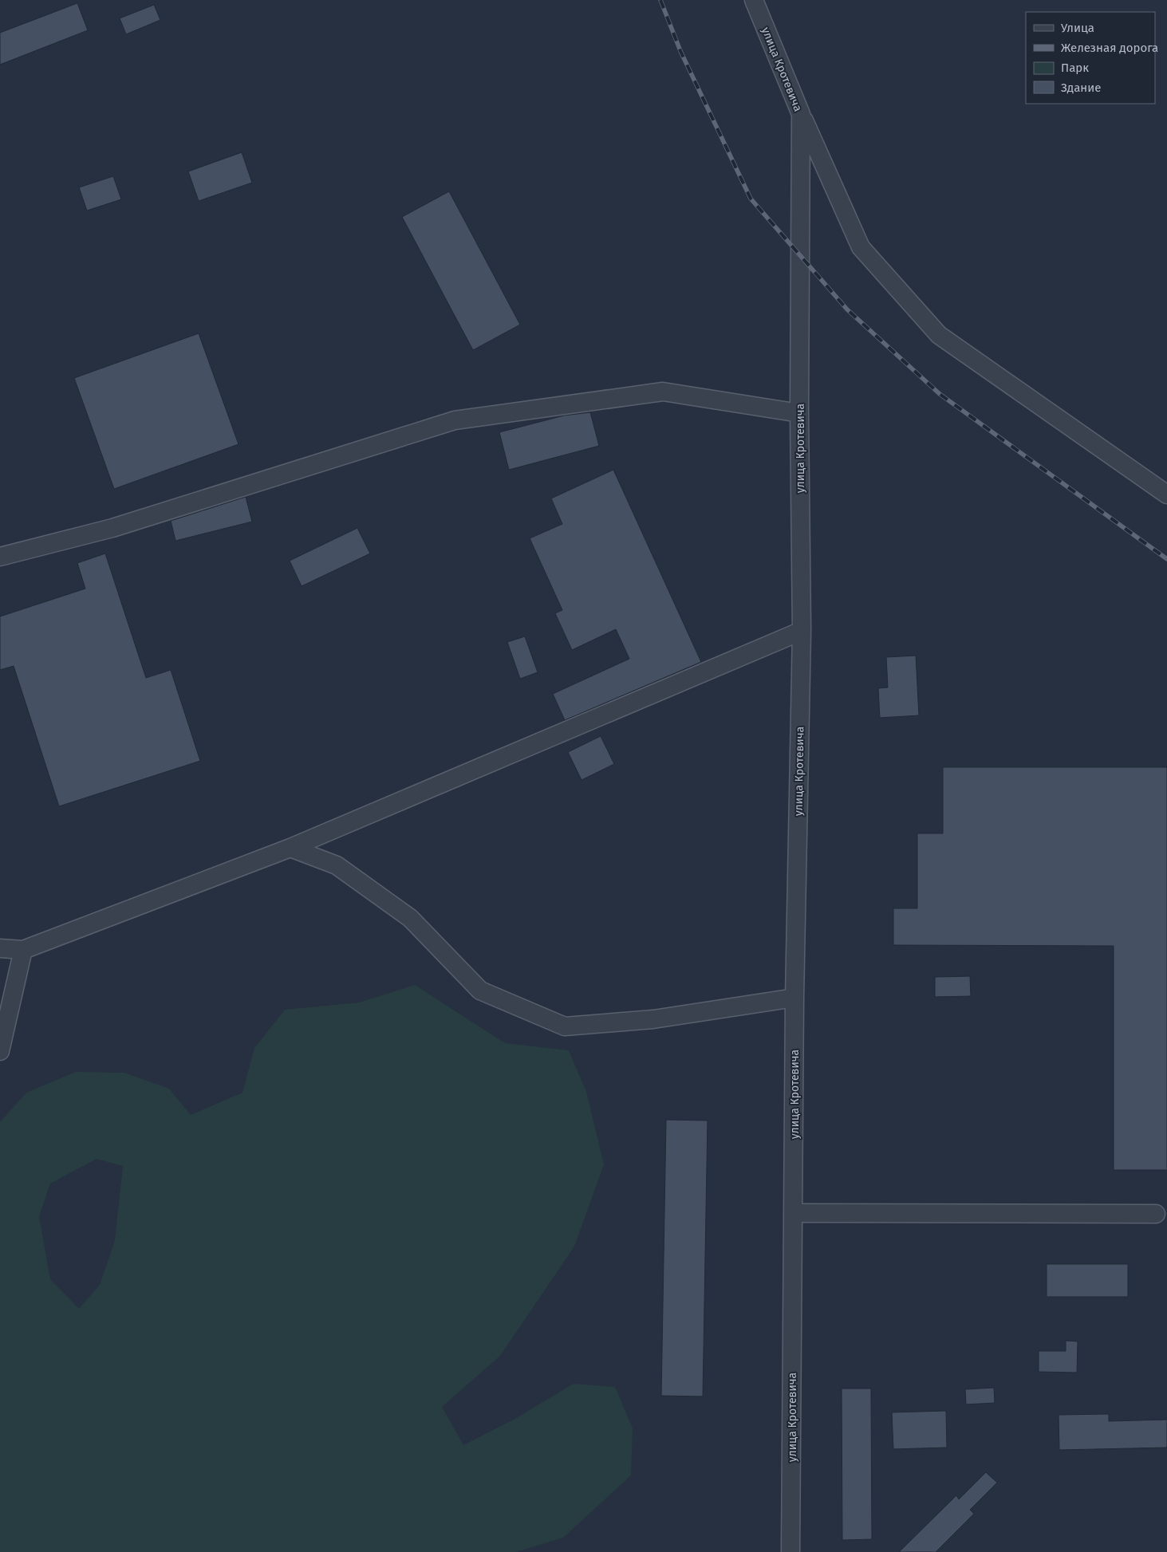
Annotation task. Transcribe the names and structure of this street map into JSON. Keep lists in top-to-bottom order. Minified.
{"streets":{"street":["улица Кротевича"]},"legend":["Улица","Железная дорога","Парк","Здание"]}
